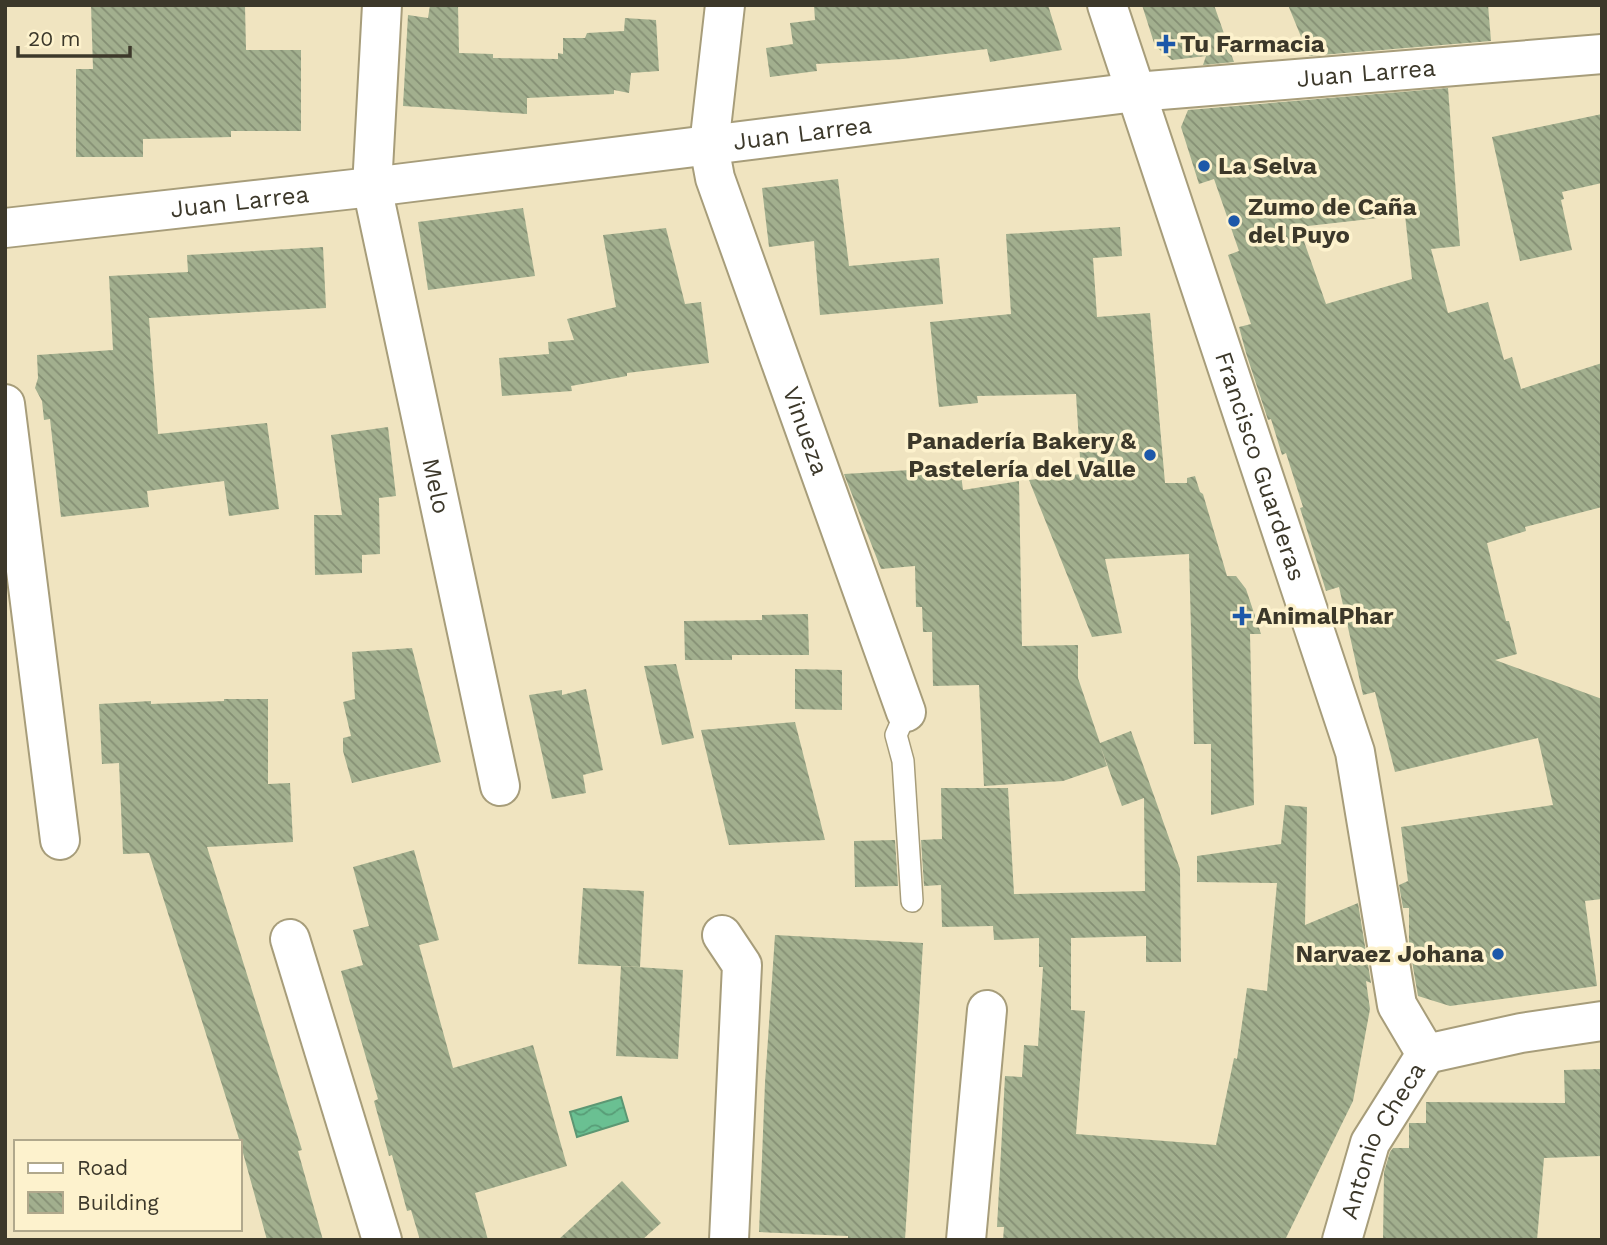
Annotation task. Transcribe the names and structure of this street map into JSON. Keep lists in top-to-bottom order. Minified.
{"streets":{"street":["Juan Larrea","Vinueza","Francisco Guarderas","Melo","Antonio Checa"]},"crossings":[["Juan Larrea","Vinueza"],["Juan Larrea","Francisco Guarderas"],["Juan Larrea","Melo"],["Francisco Guarderas","Antonio Checa"]],"places":{"health":["Tu Farmacia","AnimalPhar"],"other":["La Selva","Zumo de Caña del Puyo","Panadería Bakery & Pastelería del Valle","Narvaez Johana"]},"legend":["Road","Building"],"scale_bar":"20 m"}
